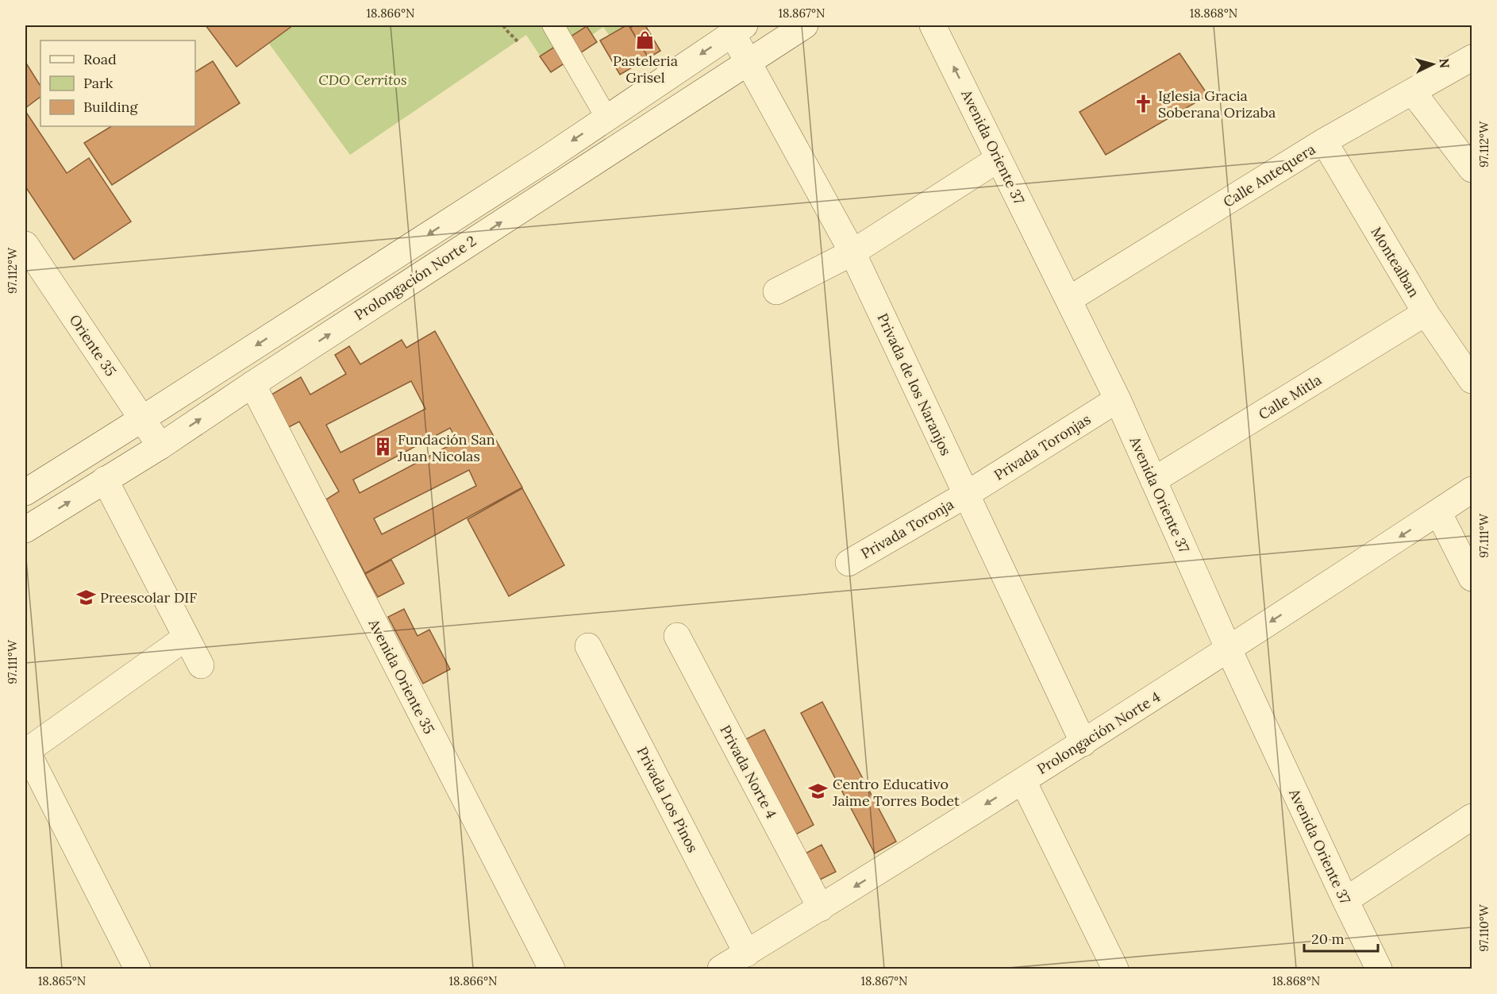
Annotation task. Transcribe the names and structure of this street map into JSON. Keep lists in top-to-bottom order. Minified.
{"streets":{"street":["Avenida Oriente 37","Calle Antequera","Montealban","Prolongación Norte 2","Oriente 35","Privada de los Naranjos","Calle Mitla","Privada Toronjas","Privada Toronja","Avenida Oriente 35","Prolongación Norte 4","Privada Norte 4","Privada Los Pinos"]},"crossings":[["Avenida Oriente 37","Calle Antequera"],["Avenida Oriente 37","Calle Mitla"],["Avenida Oriente 37","Privada Toronjas"],["Avenida Oriente 37","Prolongación Norte 4"],["Calle Antequera","Montealban"],["Montealban","Calle Mitla"],["Prolongación Norte 2","Oriente 35"],["Prolongación Norte 2","Privada de los Naranjos"],["Prolongación Norte 2","Avenida Oriente 35"],["Privada de los Naranjos","Privada Toronjas"],["Privada de los Naranjos","Privada Toronja"],["Privada de los Naranjos","Prolongación Norte 4"],["Privada Toronjas","Privada Toronja"],["Prolongación Norte 4","Privada Norte 4"],["Prolongación Norte 4","Privada Los Pinos"]],"one_way":["Prolongación Norte 4"],"parks":["CDO Cerritos"],"places":{"shop":["Pasteleria Grisel"],"church":["Iglesia Gracia Soberana Orizaba"],"building":["Fundación San Juan Nicolas"],"school or university":["Preescolar DIF","Centro Educativo Jaime Torres Bodet"]},"legend":["Road","Park","Building"],"scale_bar":"20 m","north":"right","coordinates":["18.866°N","18.867°N","18.868°N","97.112°W","97.111°W","97.110°W","18.865°N"]}
